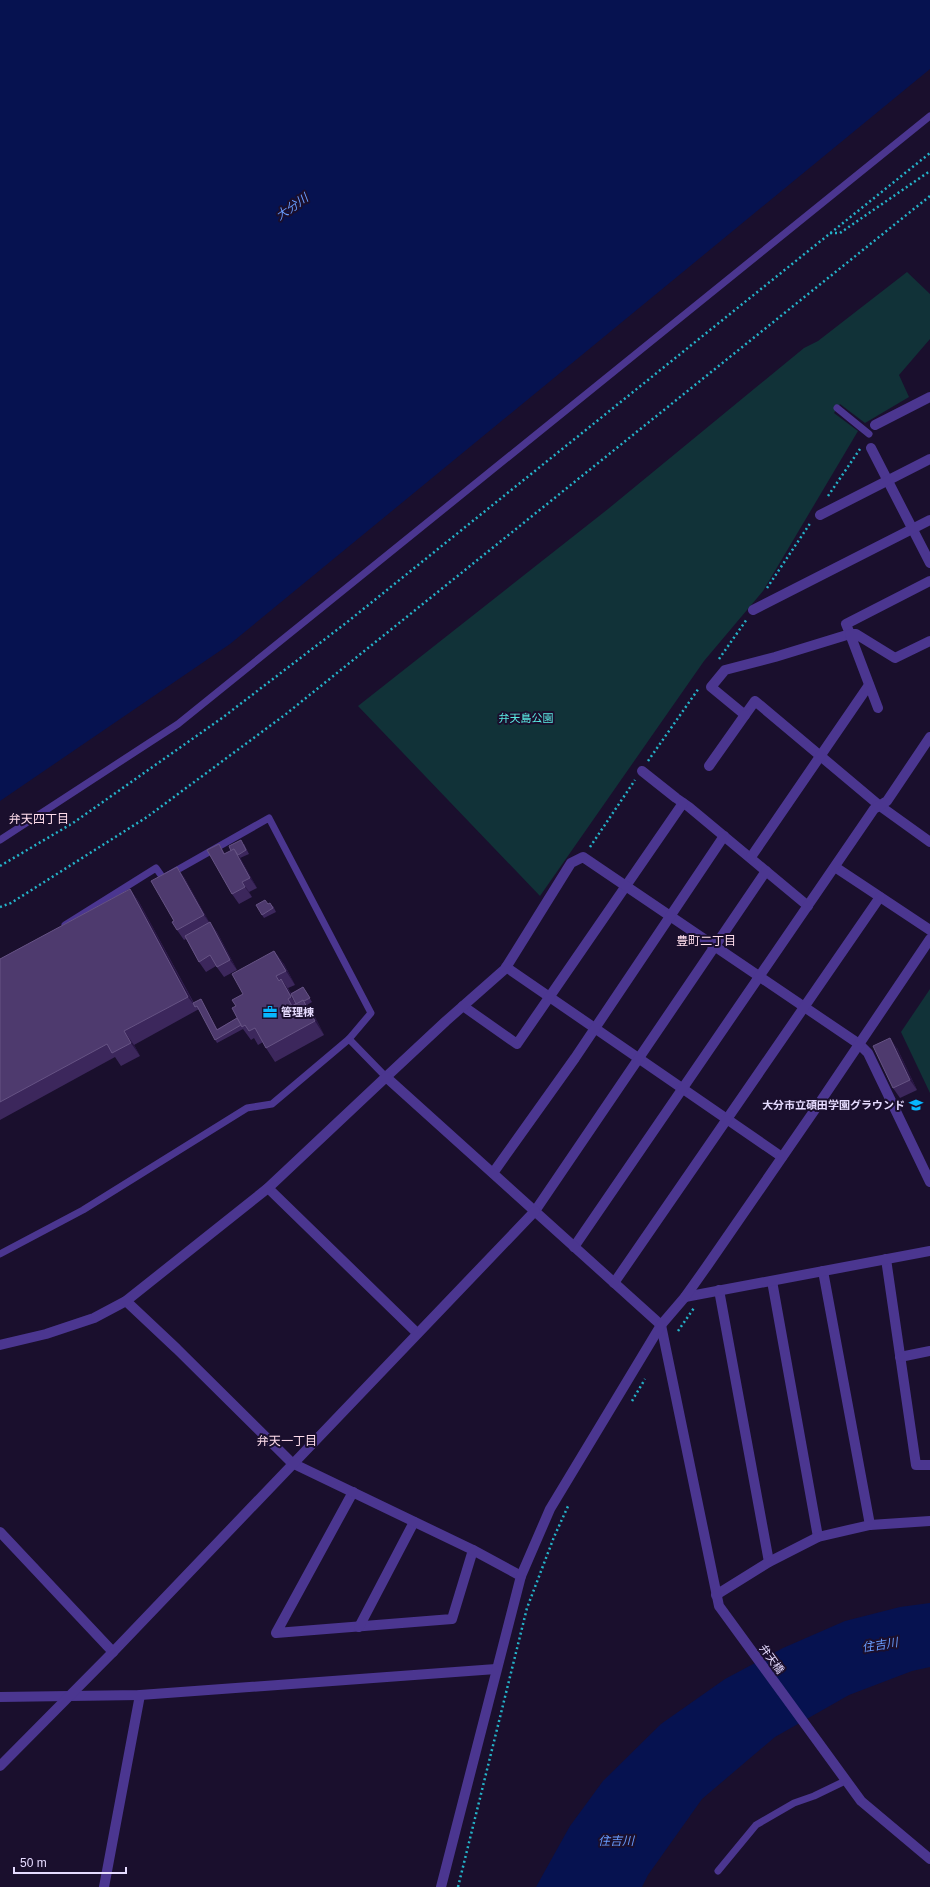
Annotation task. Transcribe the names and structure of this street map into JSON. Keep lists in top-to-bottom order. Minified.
{"streets":{"street":["弁天橋"]},"districts":["弁天四丁目","豊町二丁目","弁天一丁目"],"water":["大分川","住吉川"],"parks":["弁天島公園"],"places":{"office":["管理棟"],"school or university":["大分市立碩田学園グラウンド"]},"scale_bar":"50 m"}
